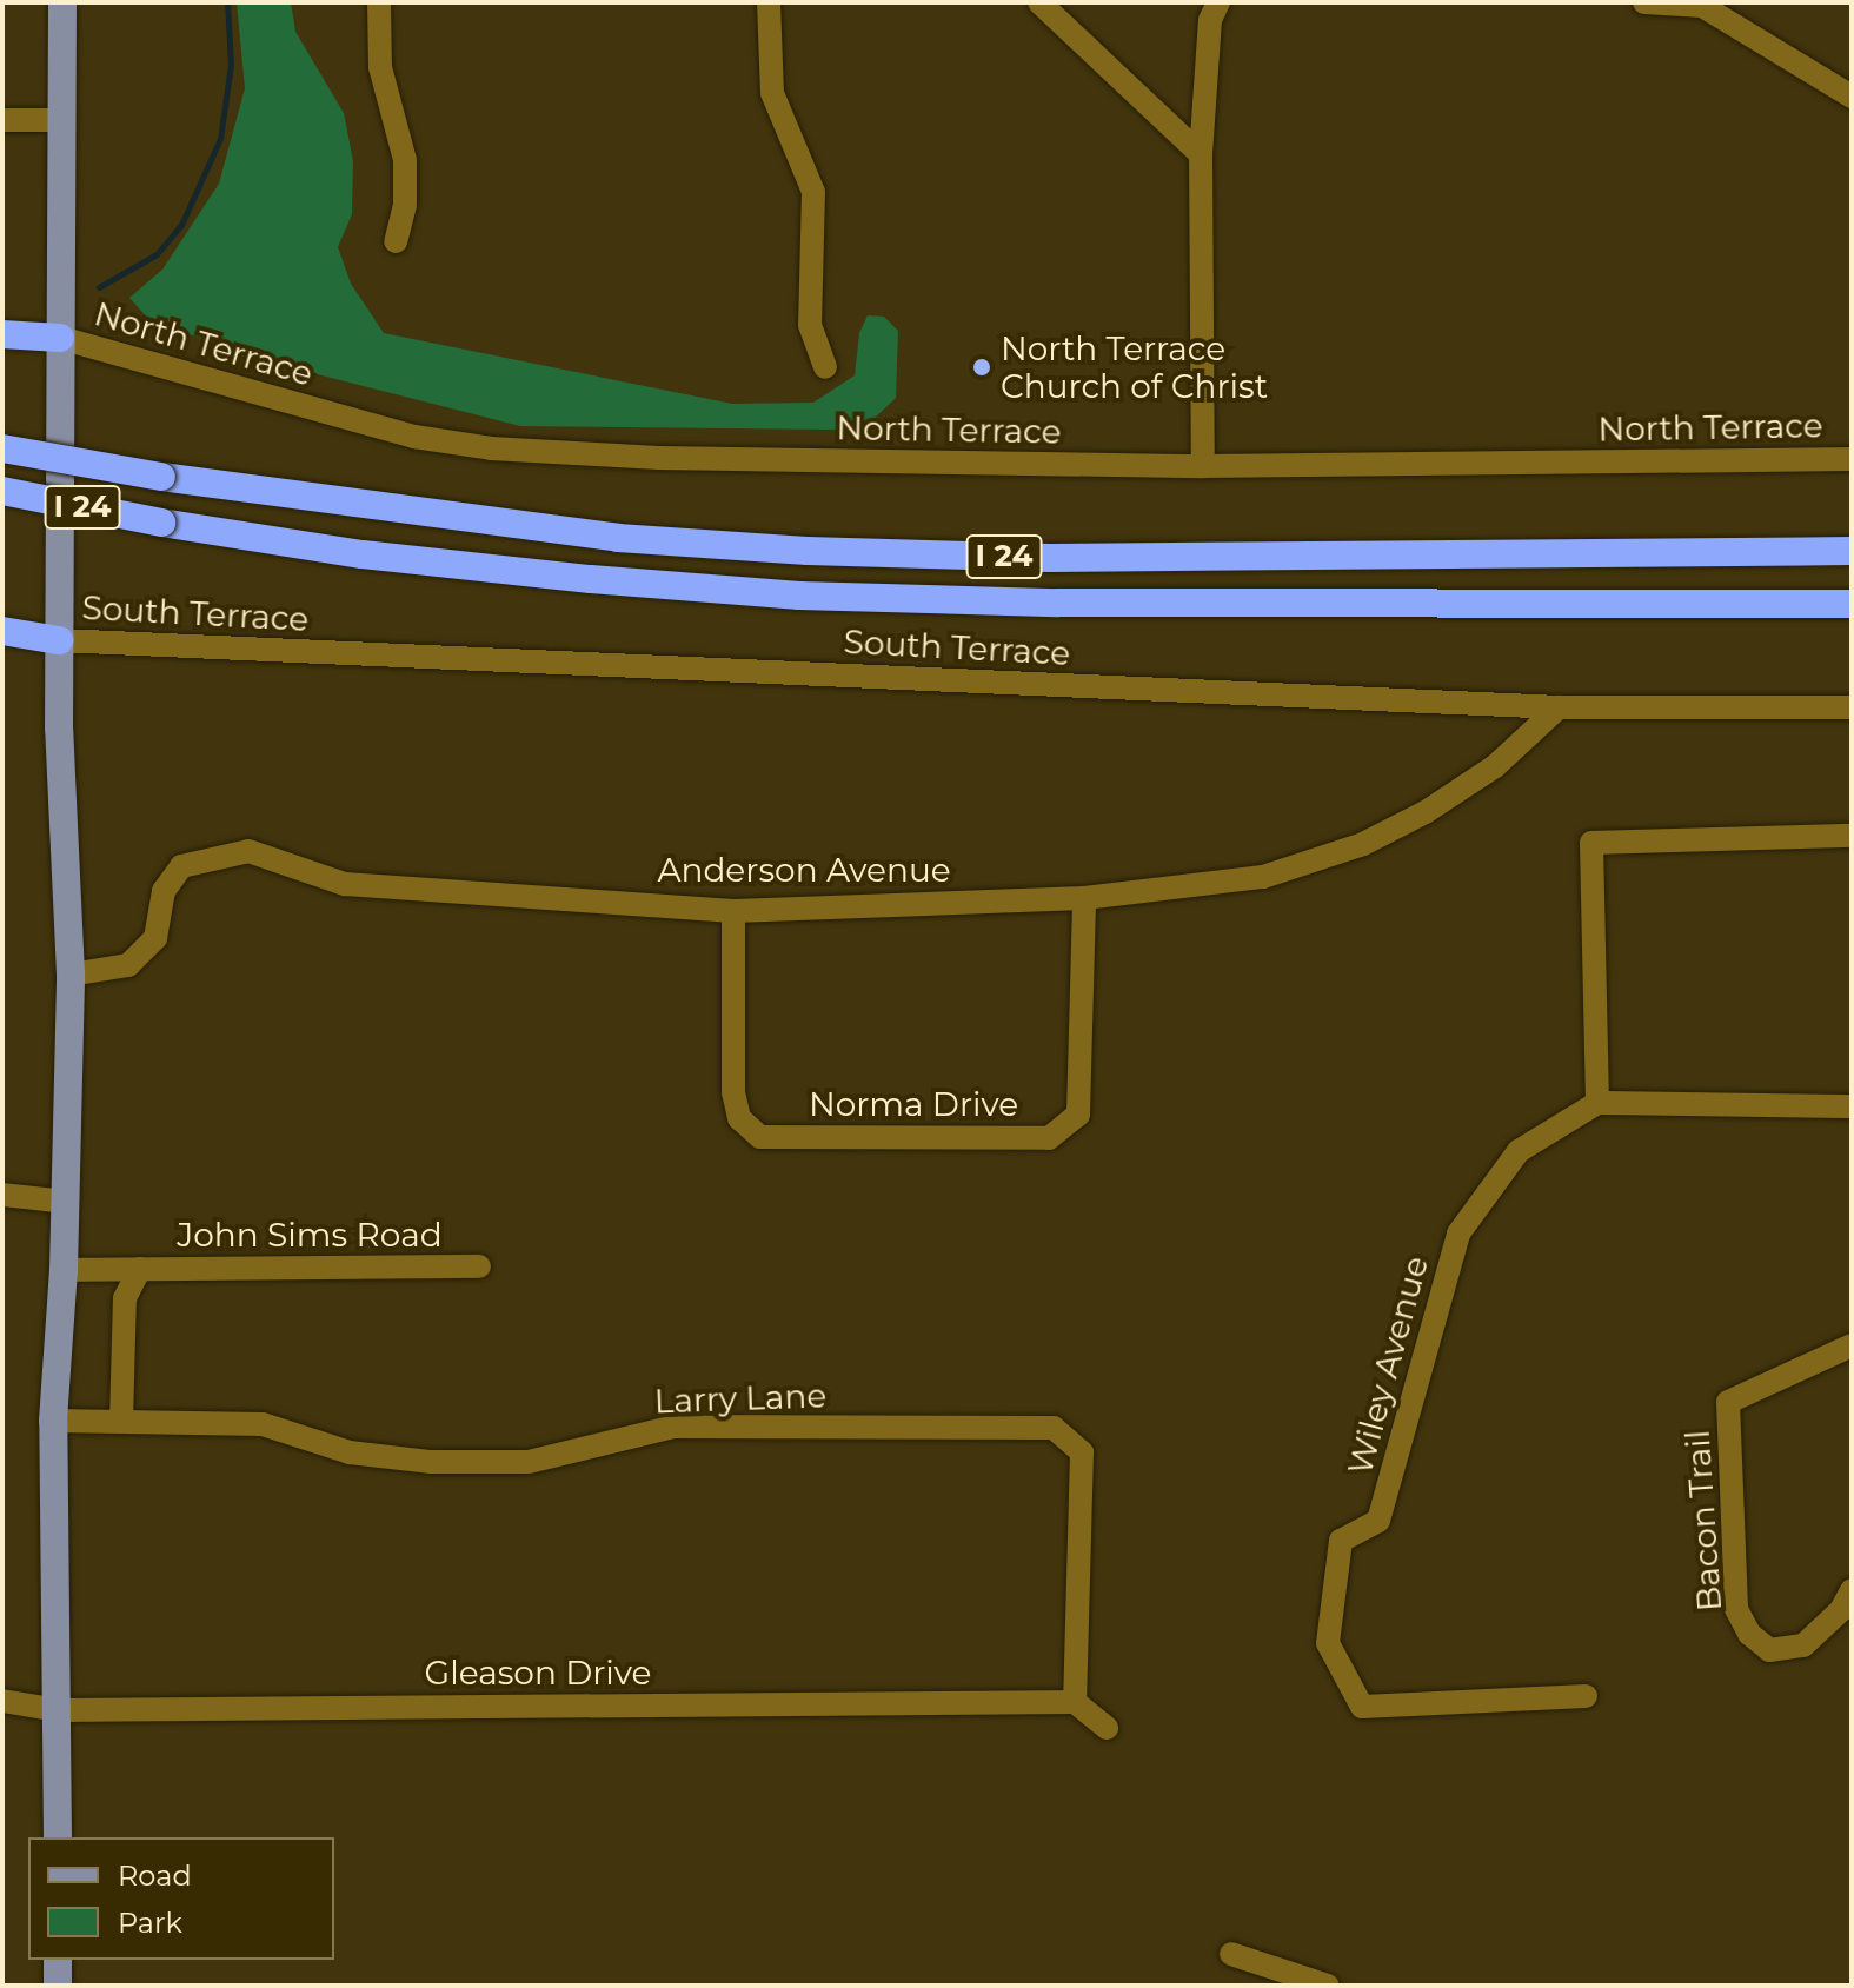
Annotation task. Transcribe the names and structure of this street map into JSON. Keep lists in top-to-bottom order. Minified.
{"streets":{"highway":["I 24"],"street":["North Terrace","South Terrace","Anderson Avenue","Norma Drive","John Sims Road","Wiley Avenue","Larry Lane","Bacon Trail","Gleason Drive"]},"crossings":[["South Terrace","Anderson Avenue"],["Anderson Avenue","Norma Drive"],["John Sims Road","Larry Lane"],["Larry Lane","Gleason Drive"]],"places":["North Terrace Church of Christ"],"legend":["Road","Park"]}
